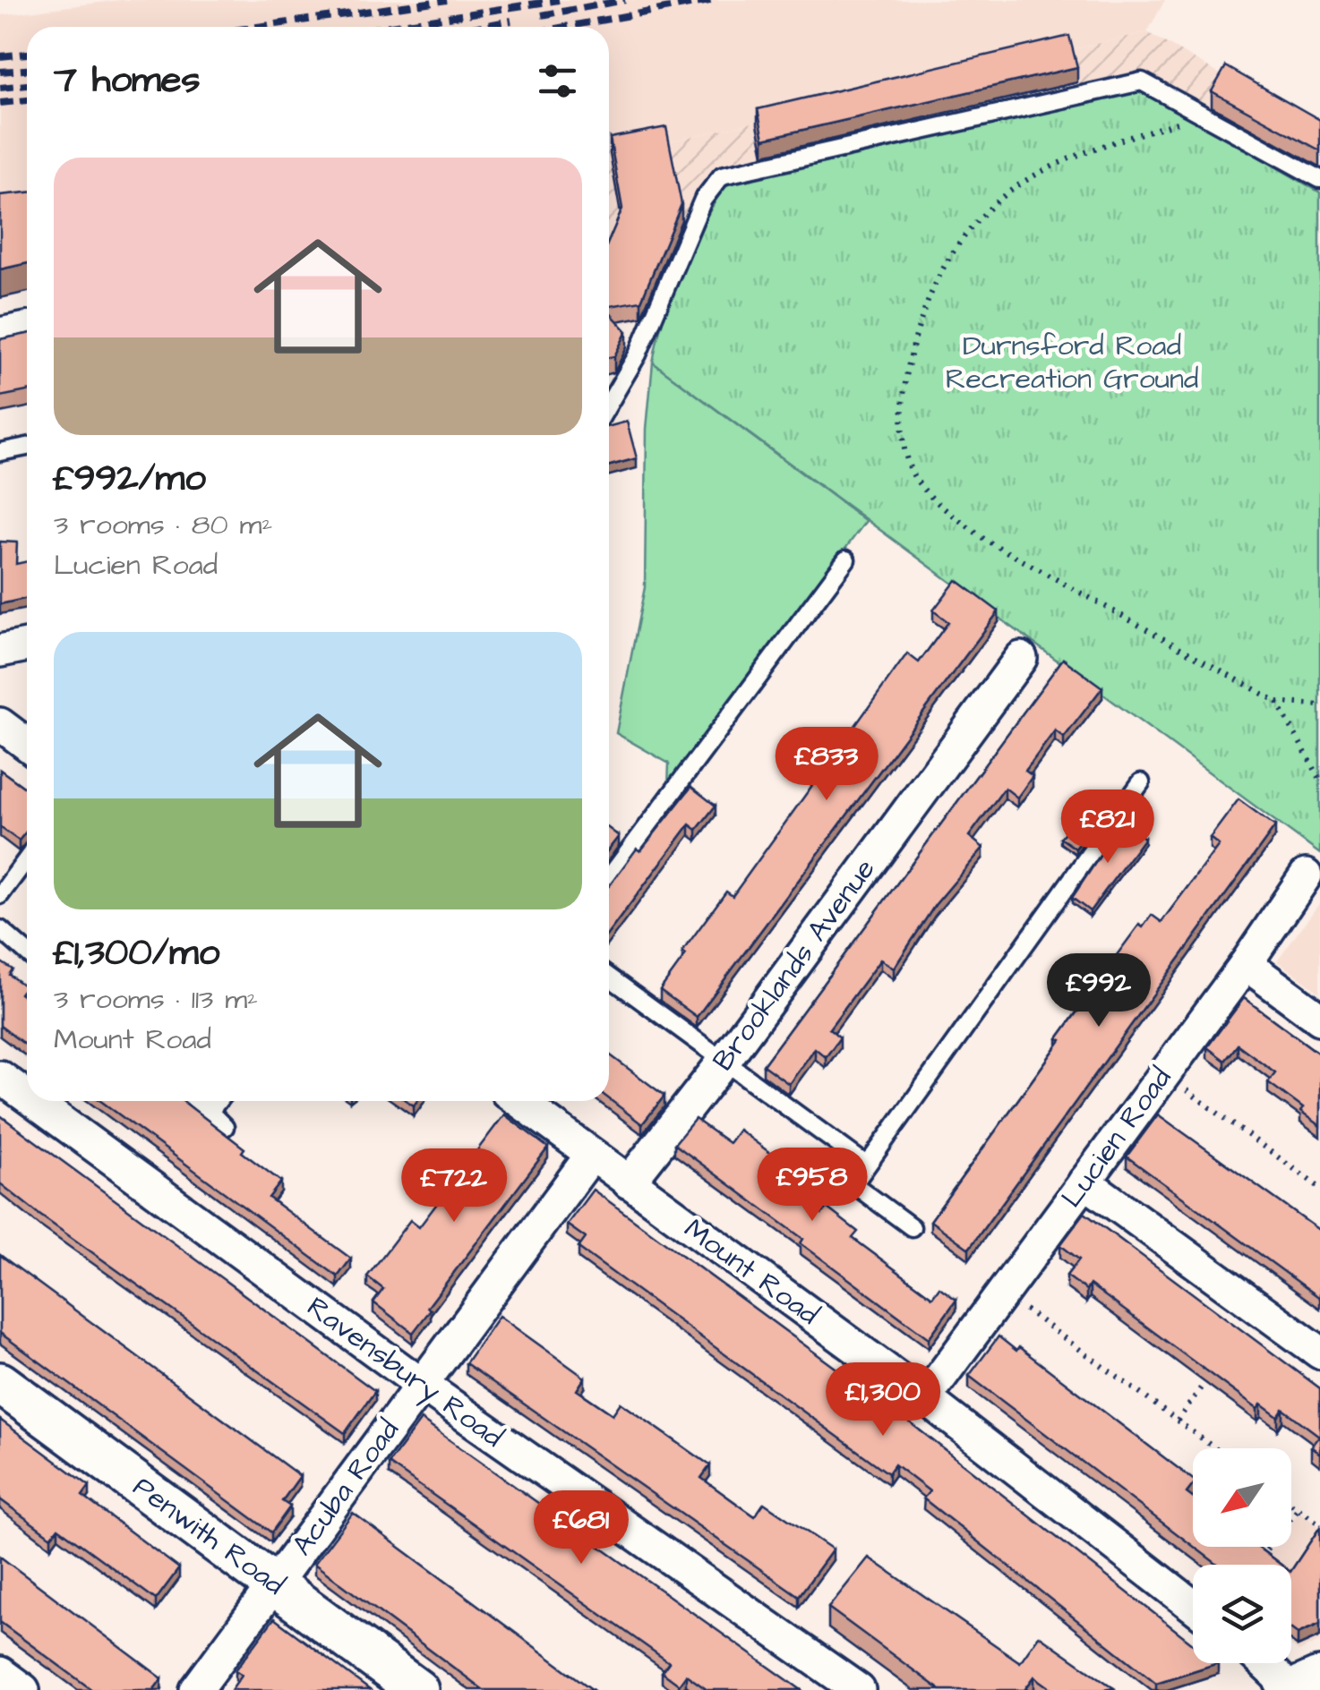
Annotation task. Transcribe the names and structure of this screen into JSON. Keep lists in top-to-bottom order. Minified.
{"streets":{"street":["Brooklands Avenue","Lucien Road","Mount Road","Ravensbury Road","Acuba Road","Penwith Road"]},"crossings":[["Brooklands Avenue","Mount Road"],["Lucien Road","Mount Road"],["Mount Road","Acuba Road"],["Ravensbury Road","Acuba Road"],["Acuba Road","Penwith Road"]],"parks":["Durnsford Road Recreation Ground"],"north":"bottom left","page":{"heading":"7 homes","list":[{"name":"£992/mo","note":"3 rooms · 80 m² · Lucien Road"},{"name":"£1,300/mo","note":"3 rooms · 113 m² · Mount Road"}],"price":["£833","£821","£992","£958","£722","£1,300","£681"]}}
